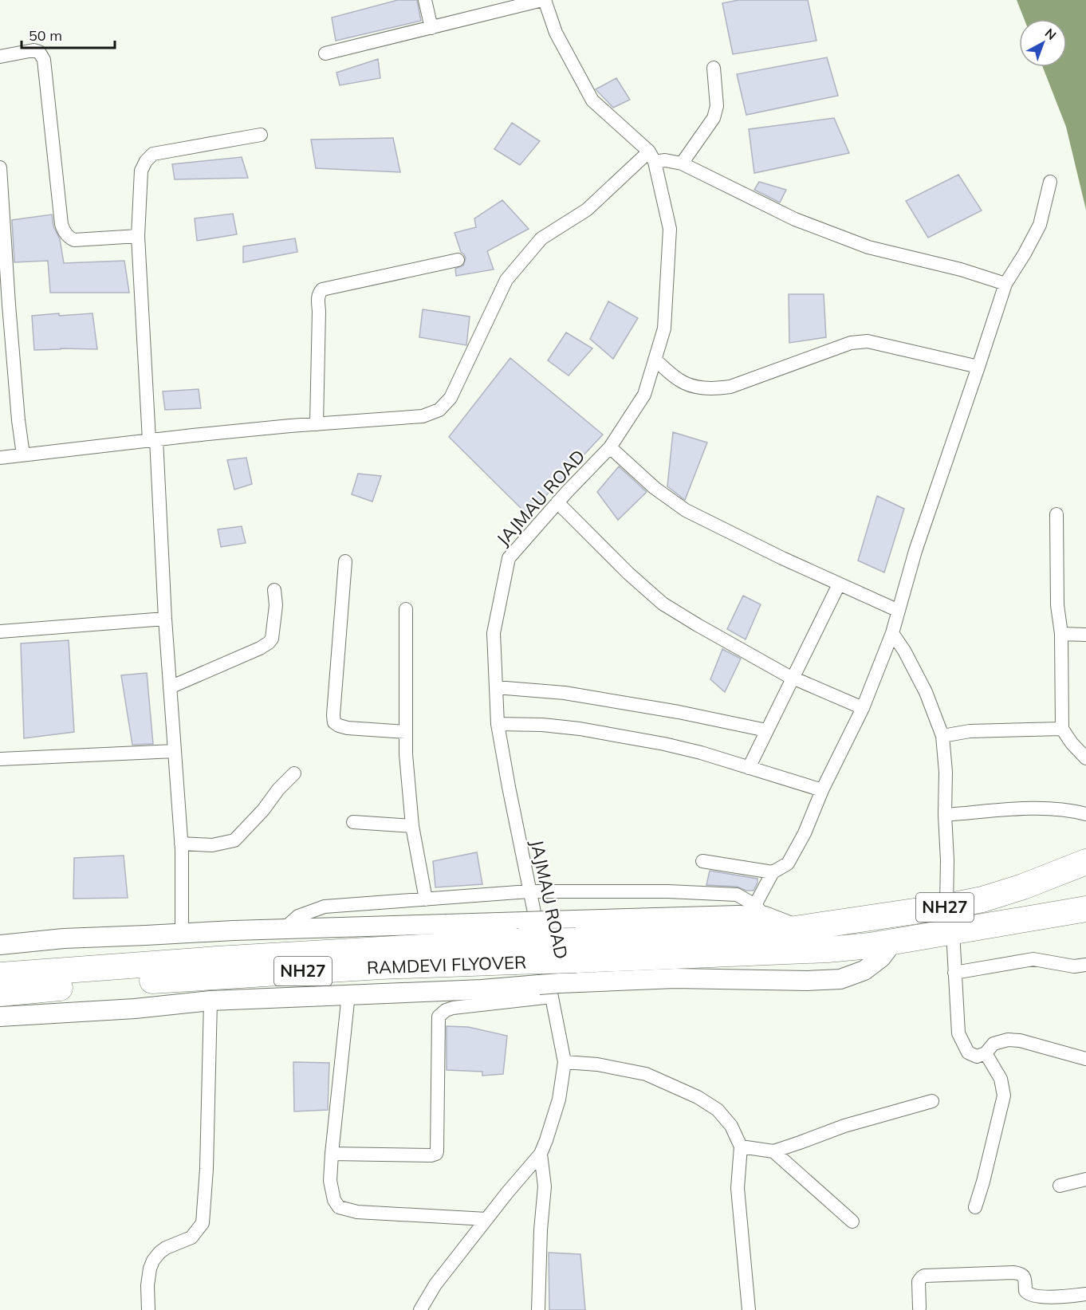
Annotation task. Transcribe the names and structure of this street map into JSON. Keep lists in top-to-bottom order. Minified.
{"streets":{"highway":["NH27","RAMDEVI FLYOVER"],"street":["JAJMAU ROAD"]},"crossings":[["NH27","RAMDEVI FLYOVER"]],"scale_bar":"50 m","north":"top right"}
